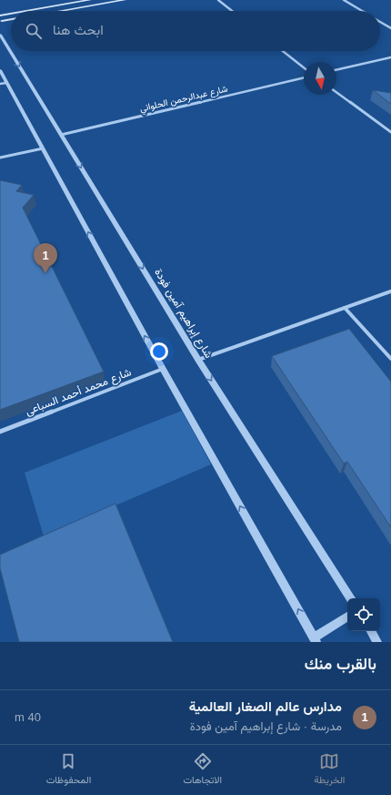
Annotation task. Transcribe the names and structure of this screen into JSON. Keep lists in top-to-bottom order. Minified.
{"streets":{"street":["شارع عبدالرحمن الحلواني","شارع إبراهيم آمين فودة","شارع محمد أحمد السباعى"]},"crossings":[["شارع عبدالرحمن الحلواني","شارع إبراهيم آمين فودة"]],"north":"bottom","page":{"search":"ابحث هنا","pins":"1","heading":"بالقرب منك","list":[{"mark":"1","name":"مدارس عالم الصغار العالمية","note":"مدرسة · شارع إبراهيم آمين فودة","value":"40 m"}],"nav":["الخريطة","الاتجاهات","المحفوظات"]}}
